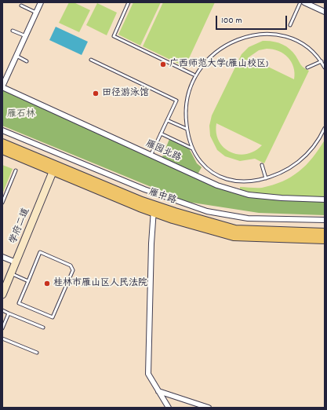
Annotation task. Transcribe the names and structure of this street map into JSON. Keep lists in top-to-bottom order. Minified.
{"streets":{"main road":["雁中路"],"street":["雁园北路","学府二道"]},"crossings":[["雁中路","学府二道"]],"parks":["雁石林"],"places":["广西师范大学(雁山校区)","田径游泳馆","桂林市雁山区人民法院"],"scale_bar":"100 m"}
